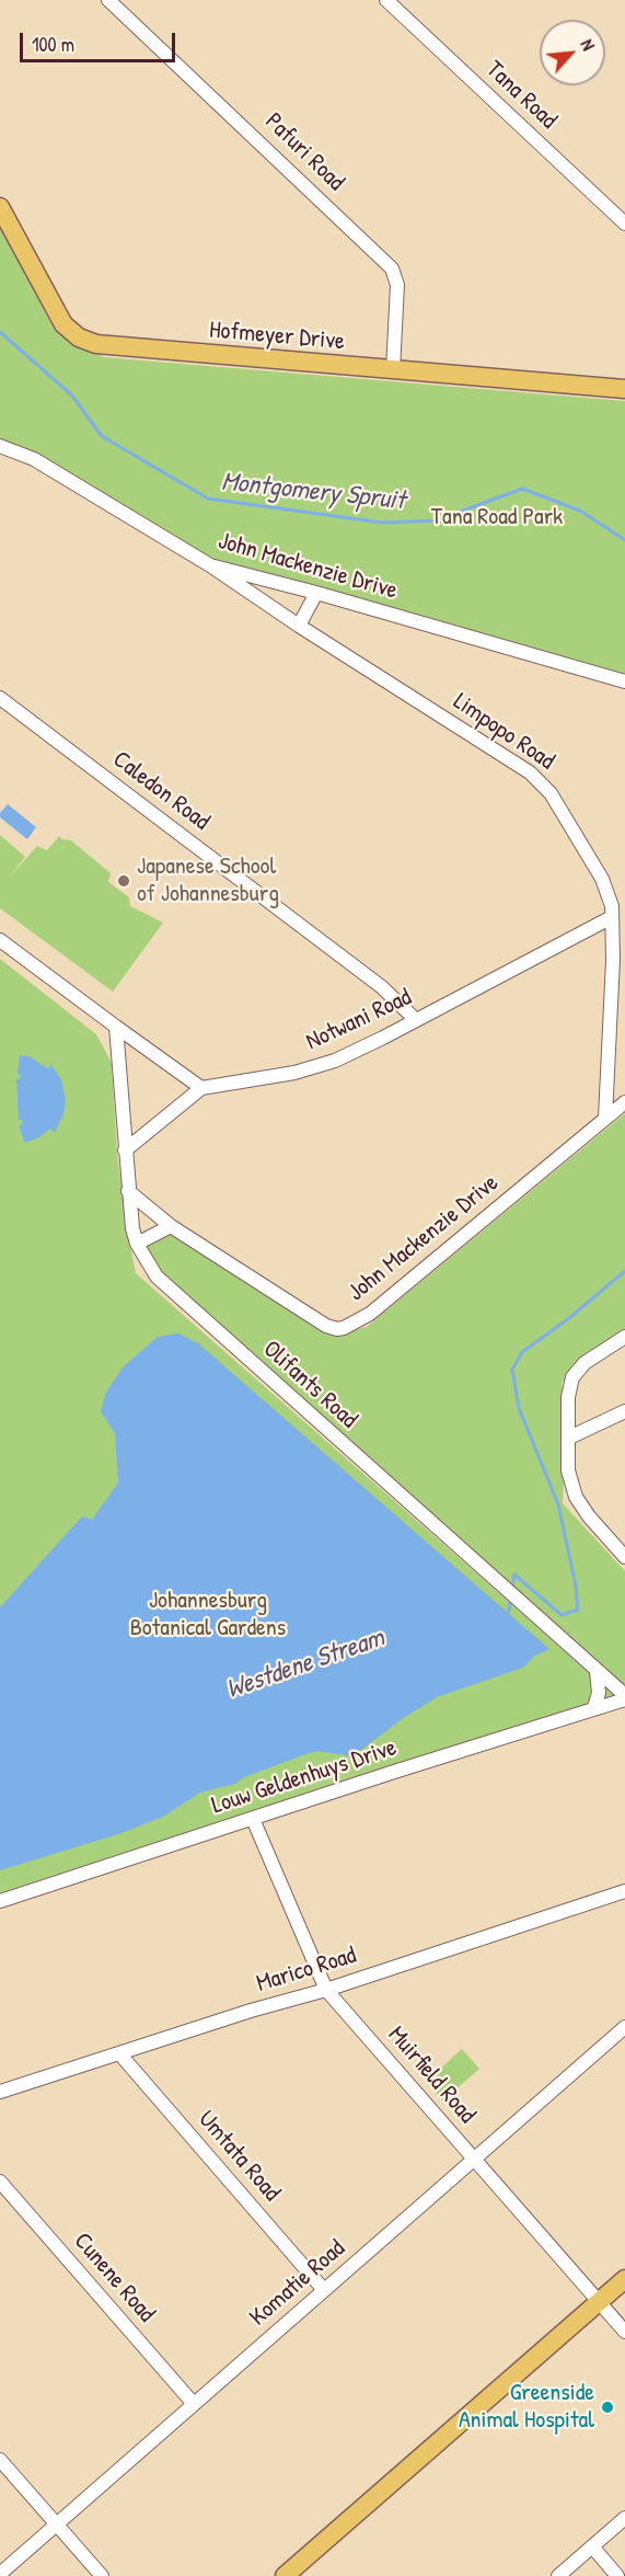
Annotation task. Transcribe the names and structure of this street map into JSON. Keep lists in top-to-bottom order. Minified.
{"streets":{"main road":["Hofmeyer Drive"],"street":["Tana Road","Pafuri Road","John Mackenzie Drive","Limpopo Road","Caledon Road","Notwani Road","Olifants Road","Louw Geldenhuys Drive","Marico Road","Muirfield Road","Umtata Road","Cunene Road","Komatie Road"]},"crossings":[["Pafuri Road","Hofmeyer Drive"],["John Mackenzie Drive","Limpopo Road"],["John Mackenzie Drive","Olifants Road"],["Limpopo Road","Notwani Road"],["Caledon Road","Notwani Road"],["Notwani Road","Olifants Road"],["Olifants Road","Louw Geldenhuys Drive"],["Louw Geldenhuys Drive","Muirfield Road"],["Marico Road","Muirfield Road"],["Marico Road","Umtata Road"],["Muirfield Road","Komatie Road"],["Umtata Road","Komatie Road"],["Cunene Road","Komatie Road"]],"water":["Montgomery Spruit","Westdene Stream"],"parks":["Tana Road Park","Johannesburg Botanical Gardens"],"places":["Japanese School of Johannesburg","Greenside Animal Hospital"],"scale_bar":"100 m","north":"top right"}
